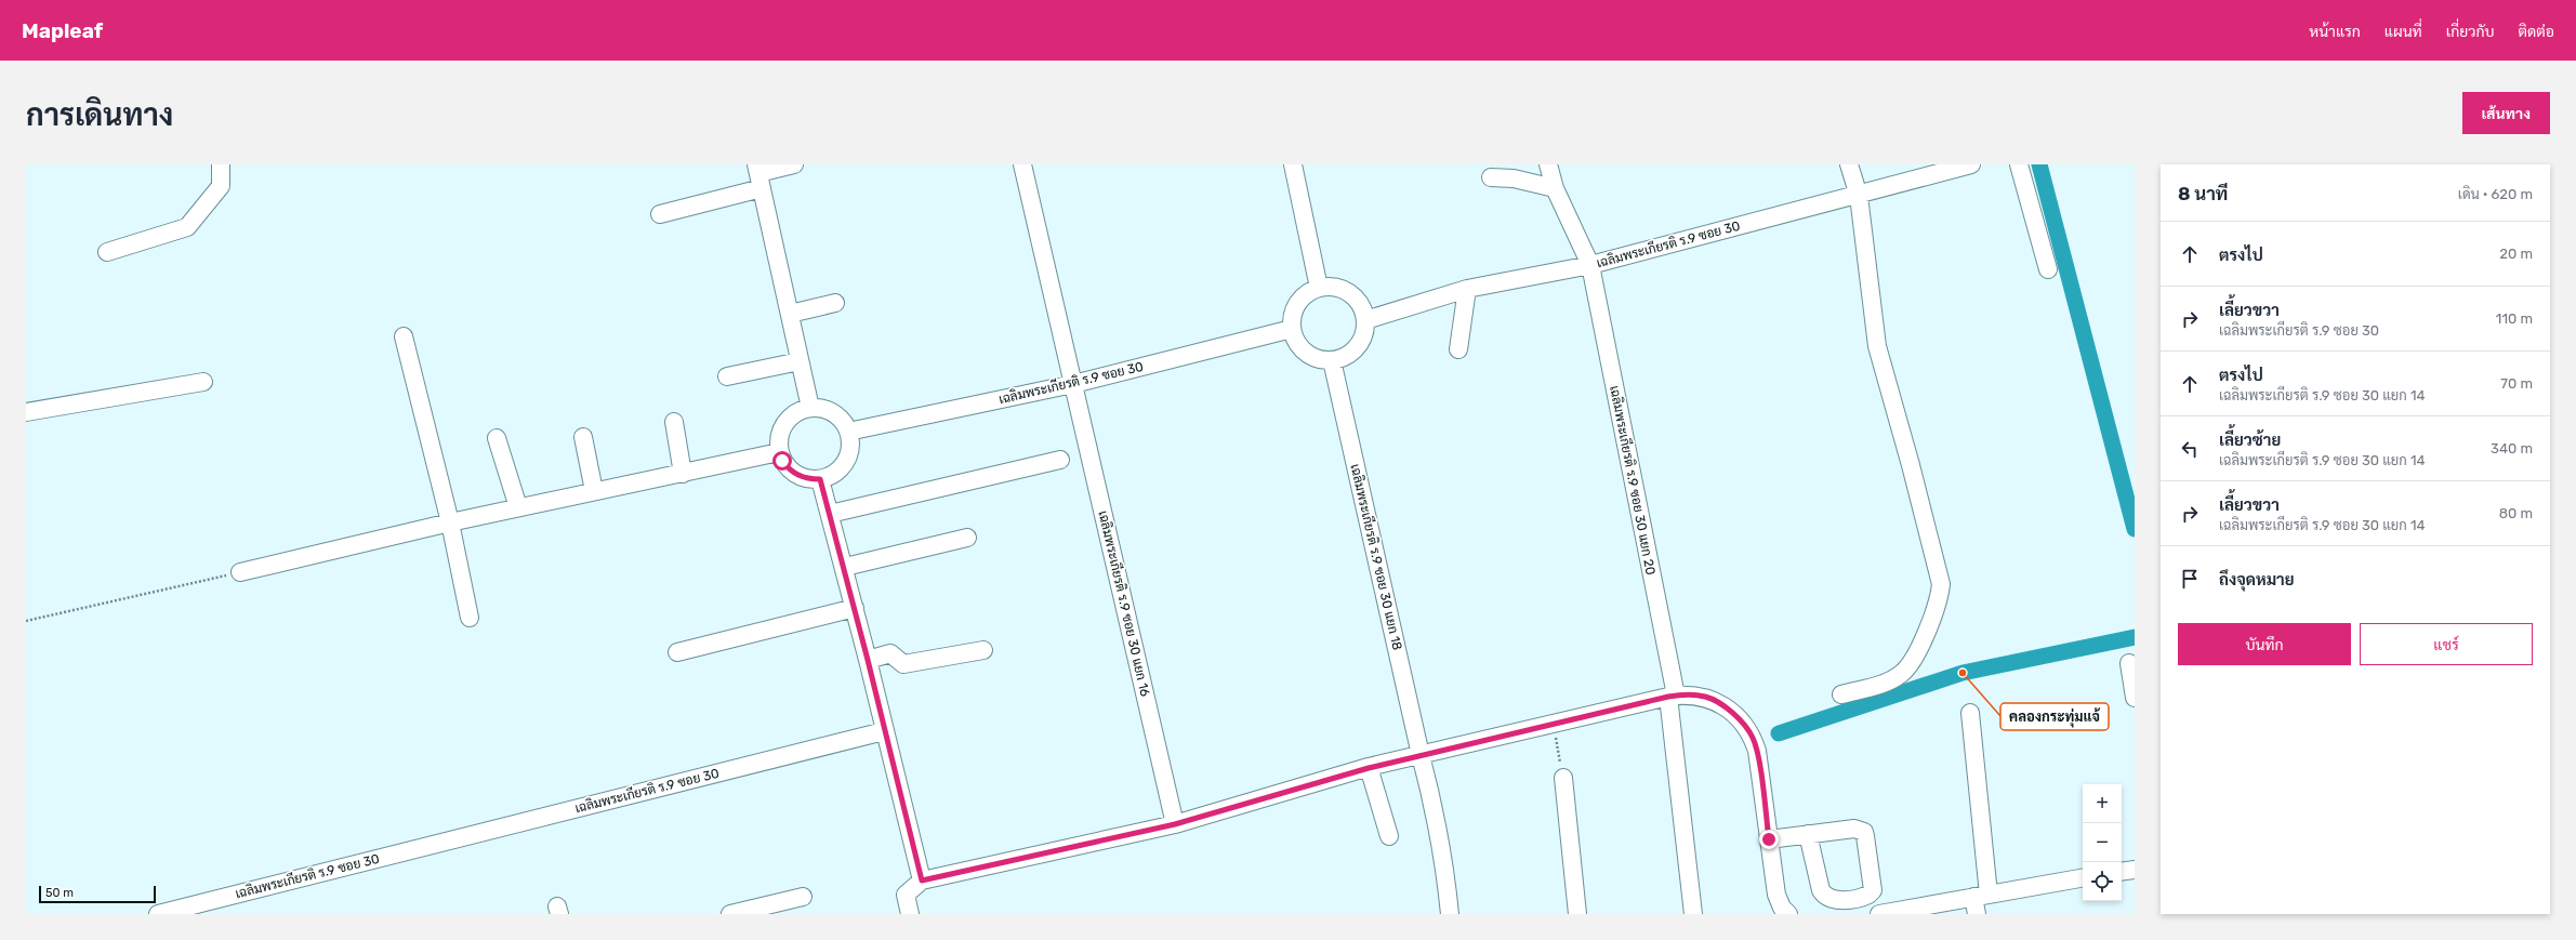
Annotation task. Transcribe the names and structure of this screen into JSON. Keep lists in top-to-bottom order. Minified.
{"streets":{"street":["เฉลิมพระเกียรติ ร.9 ซอย 30","เฉลิมพระเกียรติ ร.9 ซอย 30 แยก 20","เฉลิมพระเกียรติ ร.9 ซอย 30 แยก 18","เฉลิมพระเกียรติ ร.9 ซอย 30 แยก 16"]},"crossings":[["เฉลิมพระเกียรติ ร.9 ซอย 30","เฉลิมพระเกียรติ ร.9 ซอย 30 แยก 20"],["เฉลิมพระเกียรติ ร.9 ซอย 30","เฉลิมพระเกียรติ ร.9 ซอย 30 แยก 18"],["เฉลิมพระเกียรติ ร.9 ซอย 30","เฉลิมพระเกียรติ ร.9 ซอย 30 แยก 16"]],"places":["คลองกระทุ่มแจ้"],"scale_bar":"50 m","page":{"header":"Mapleaf","nav":["หน้าแรก","แผนที่","เกี่ยวกับ","ติดต่อ"],"buttons":["เส้นทาง",["บันทึก","แชร์"]],"title":"การเดินทาง","heading":["8 นาที","เดิน · 620 m"],"list":[["ตรงไป","20 m"],["เลี้ยวขวา","เฉลิมพระเกียรติ ร.9 ซอย 30","110 m"],["ตรงไป","เฉลิมพระเกียรติ ร.9 ซอย 30 แยก 14","70 m"],["เลี้ยวซ้าย","เฉลิมพระเกียรติ ร.9 ซอย 30 แยก 14","340 m"],["เลี้ยวขวา","เฉลิมพระเกียรติ ร.9 ซอย 30 แยก 14","80 m"],"ถึงจุดหมาย"],"map_buttons":["+","−"],"scale":"50 m"}}
